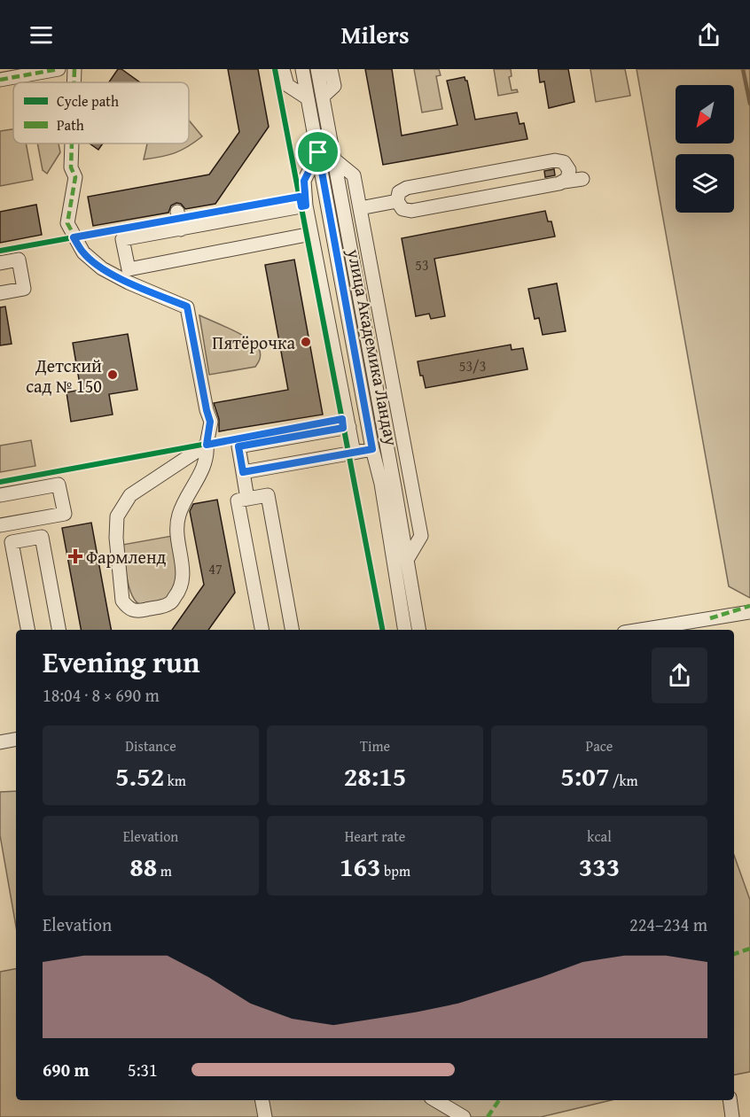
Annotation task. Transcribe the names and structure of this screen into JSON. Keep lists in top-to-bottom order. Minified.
{"streets":{"street":["улица Академика Ландау"]},"places":{"other":["Пятёрочка","Детский сад № 150"],"health":["Фармленд"]},"house_numbers":["53","53/3","47"],"legend":["Cycle path","Path"],"north":"bottom left","page":{"header":"Milers","heading":["Evening run","18:04 · 8 × 690 m"],"stats":[["Distance","5.52 km"],["Time","28:15"],["Pace","5:07 /km"],["Elevation","88 m"],["Heart rate","163 bpm"],["kcal","333"]],"chart":["Elevation","224–234 m"],"list":[{"name":"690 m","note":"5:31"}]}}
